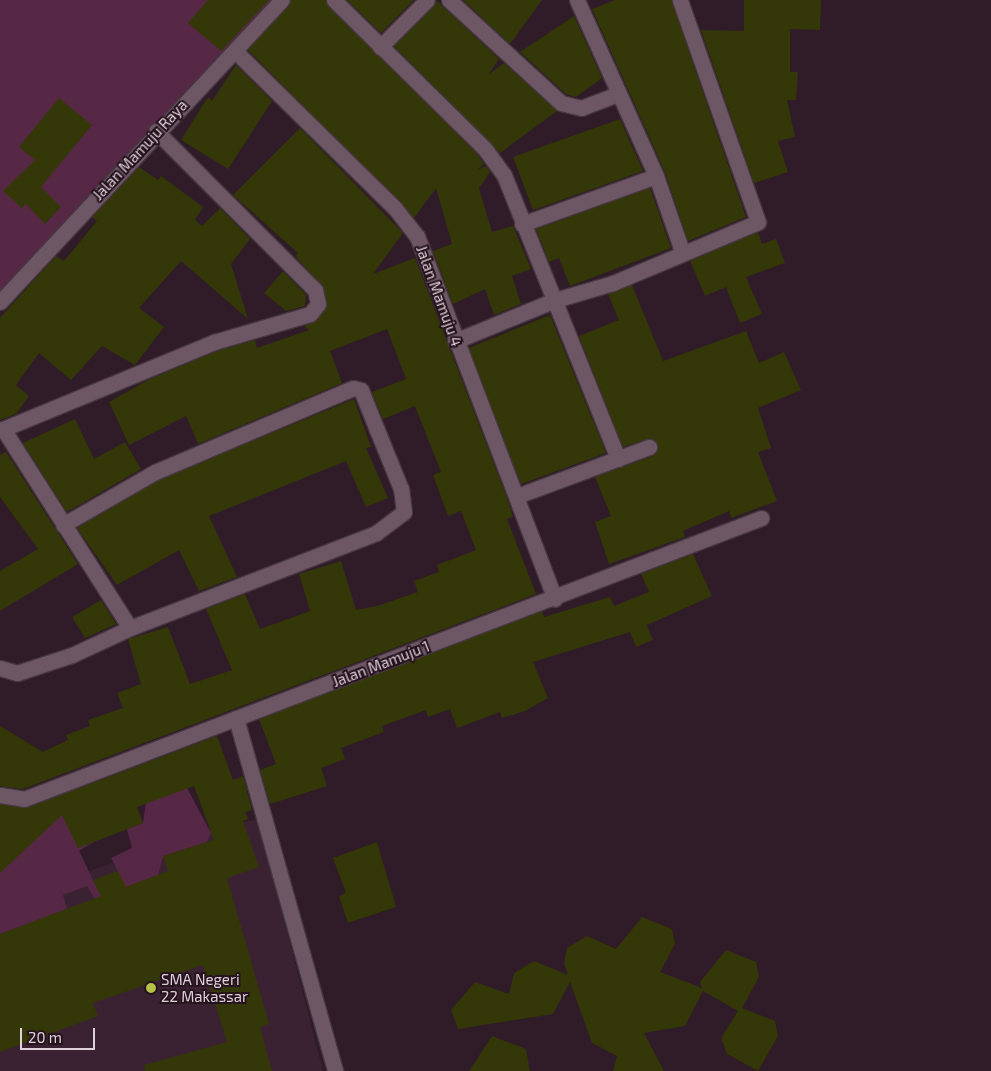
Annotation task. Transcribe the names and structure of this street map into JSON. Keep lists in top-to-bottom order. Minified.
{"streets":{"street":["Jalan Mamuju Raya","Jalan Mamuju 4","Jalan Mamuju 1"]},"crossings":[["Jalan Mamuju Raya","Jalan Mamuju 4"],["Jalan Mamuju 4","Jalan Mamuju 1"]],"places":["SMA Negeri 22 Makassar"],"scale_bar":"20 m"}
